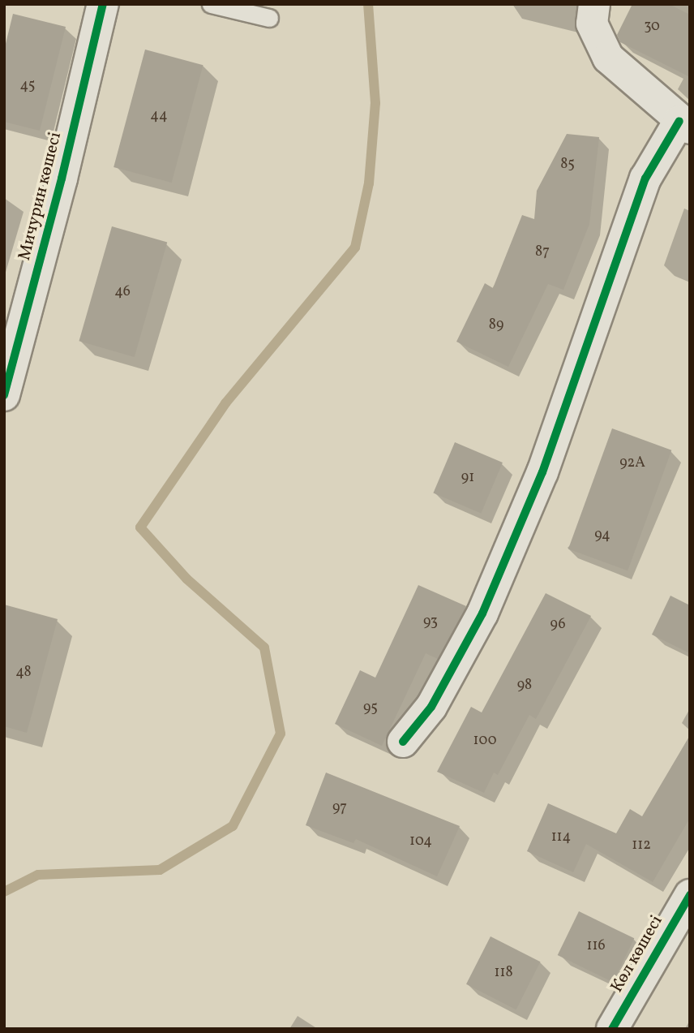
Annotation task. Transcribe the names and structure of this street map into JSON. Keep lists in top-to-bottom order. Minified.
{"streets":{"street":["Мичурин көшесі","Көл көшесі"]},"house_numbers":["30","45","44","85","87","46","89","92А","91","94","93","96","48","98","95","100","97","114","104","112","116","118"]}
